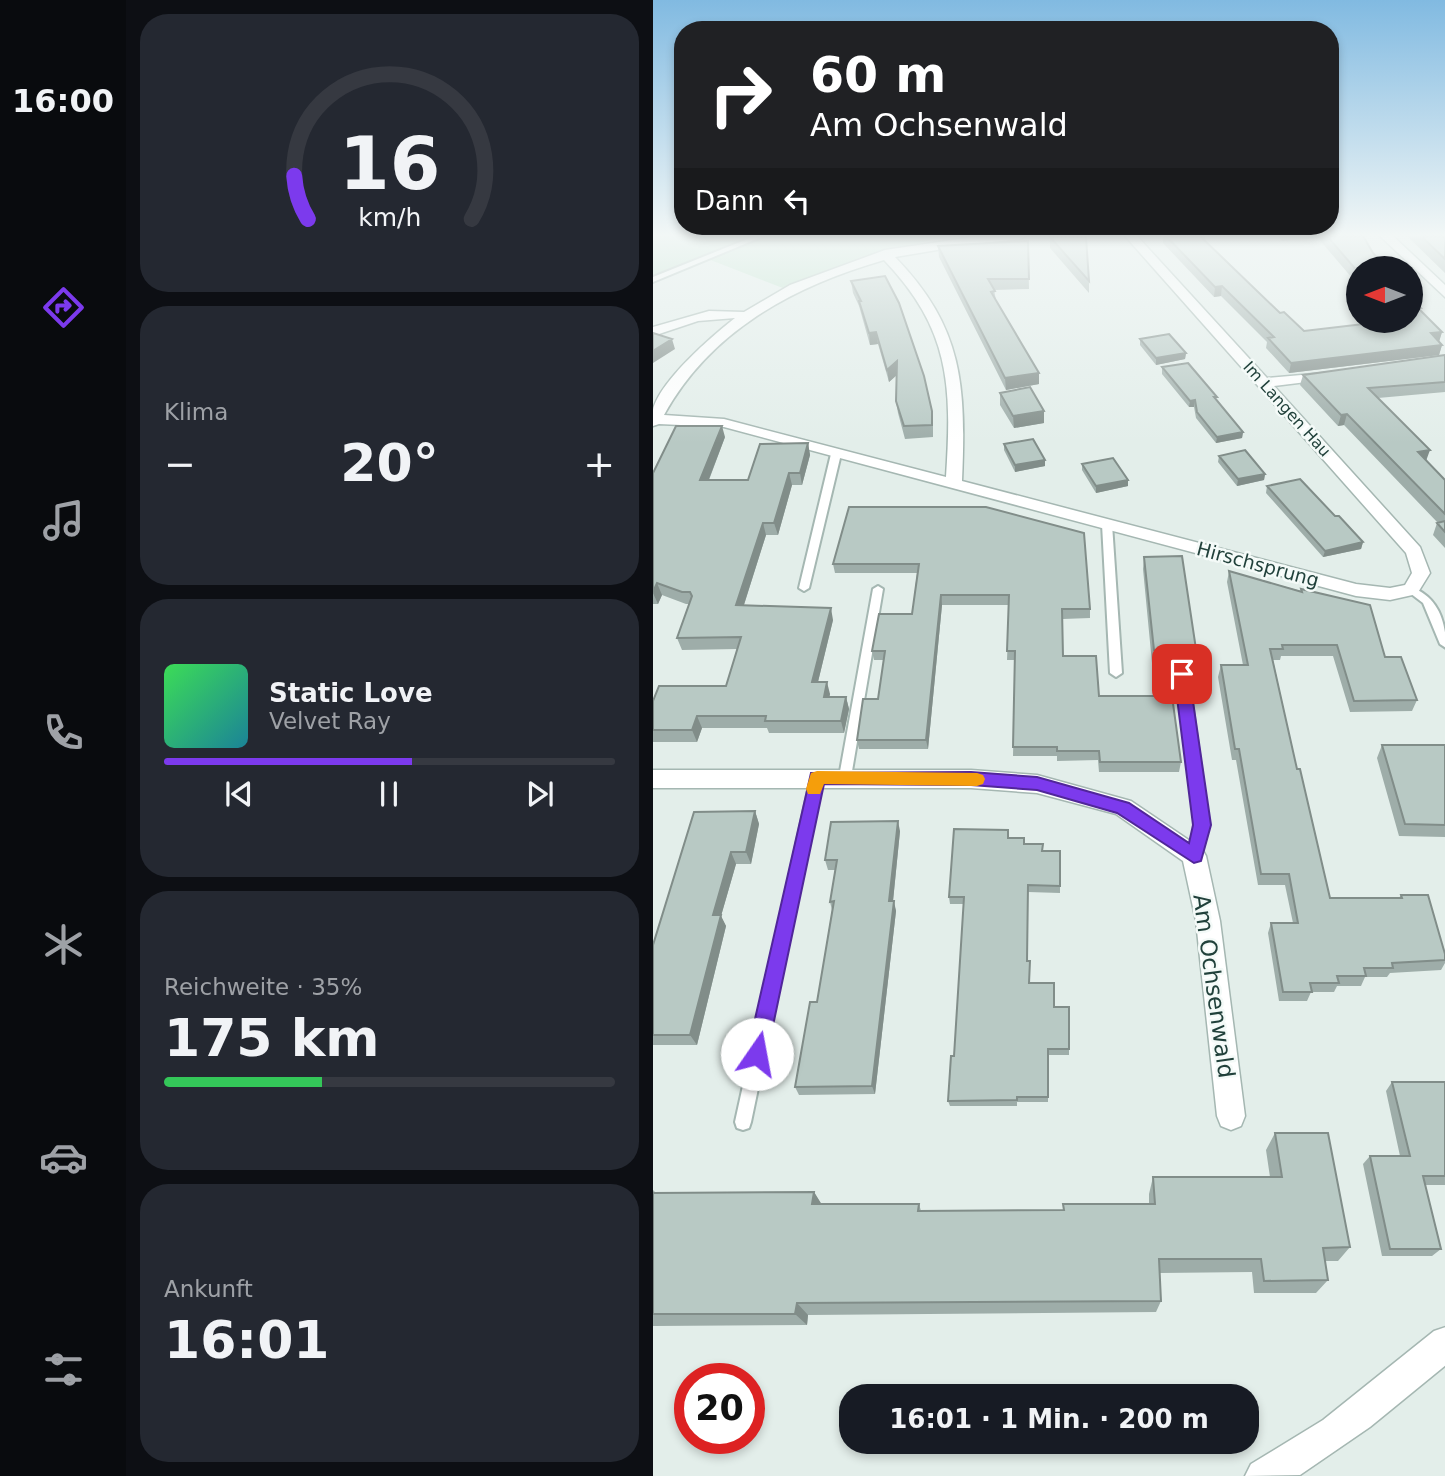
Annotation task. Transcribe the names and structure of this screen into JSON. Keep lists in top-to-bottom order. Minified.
{"streets":{"street":["Im Langen Hau","Hirschsprung","Am Ochsenwald"]},"crossings":[["Im Langen Hau","Hirschsprung"]],"north":"left","page":{"tabs":"16:00","turn":["60 m","Am Ochsenwald"],"then":"Dann","tile":["Klima",["Reichweite · 35%","175 km"],["Ankunft","16:01"]],"heat":["−","20°","+"],"song":["Static Love","Velvet Ray"],"limit":"20","trip":"16:01 · 1 Min. · 200 m","gauge":["16","km/h"]}}
